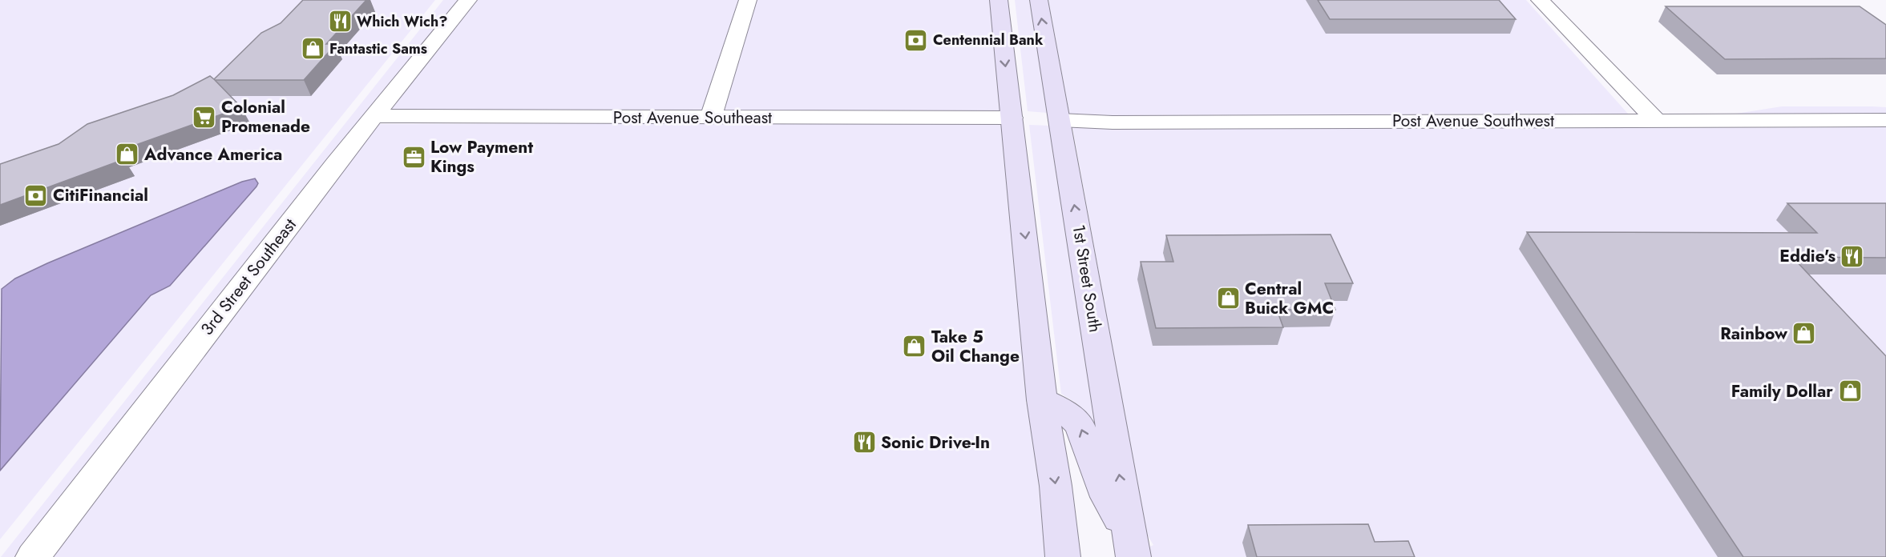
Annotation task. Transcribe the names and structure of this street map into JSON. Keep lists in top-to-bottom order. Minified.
{"streets":{"main road":["1st Street South"],"street":["Post Avenue Southeast","Post Avenue Southwest","3rd Street Southeast"]},"crossings":[["Post Avenue Southeast","3rd Street Southeast"],["Post Avenue Southwest","1st Street South"]],"places":{"restaurant":["Which Wich?","Eddie's","Sonic Drive-In"],"bank":["Centennial Bank","CitiFinancial"],"shop":["Fantastic Sams","Advance America","Central Buick GMC","Rainbow","Take 5 Oil Change","Family Dollar"],"supermarket":["Colonial Promenade"],"office":["Low Payment Kings"]}}
